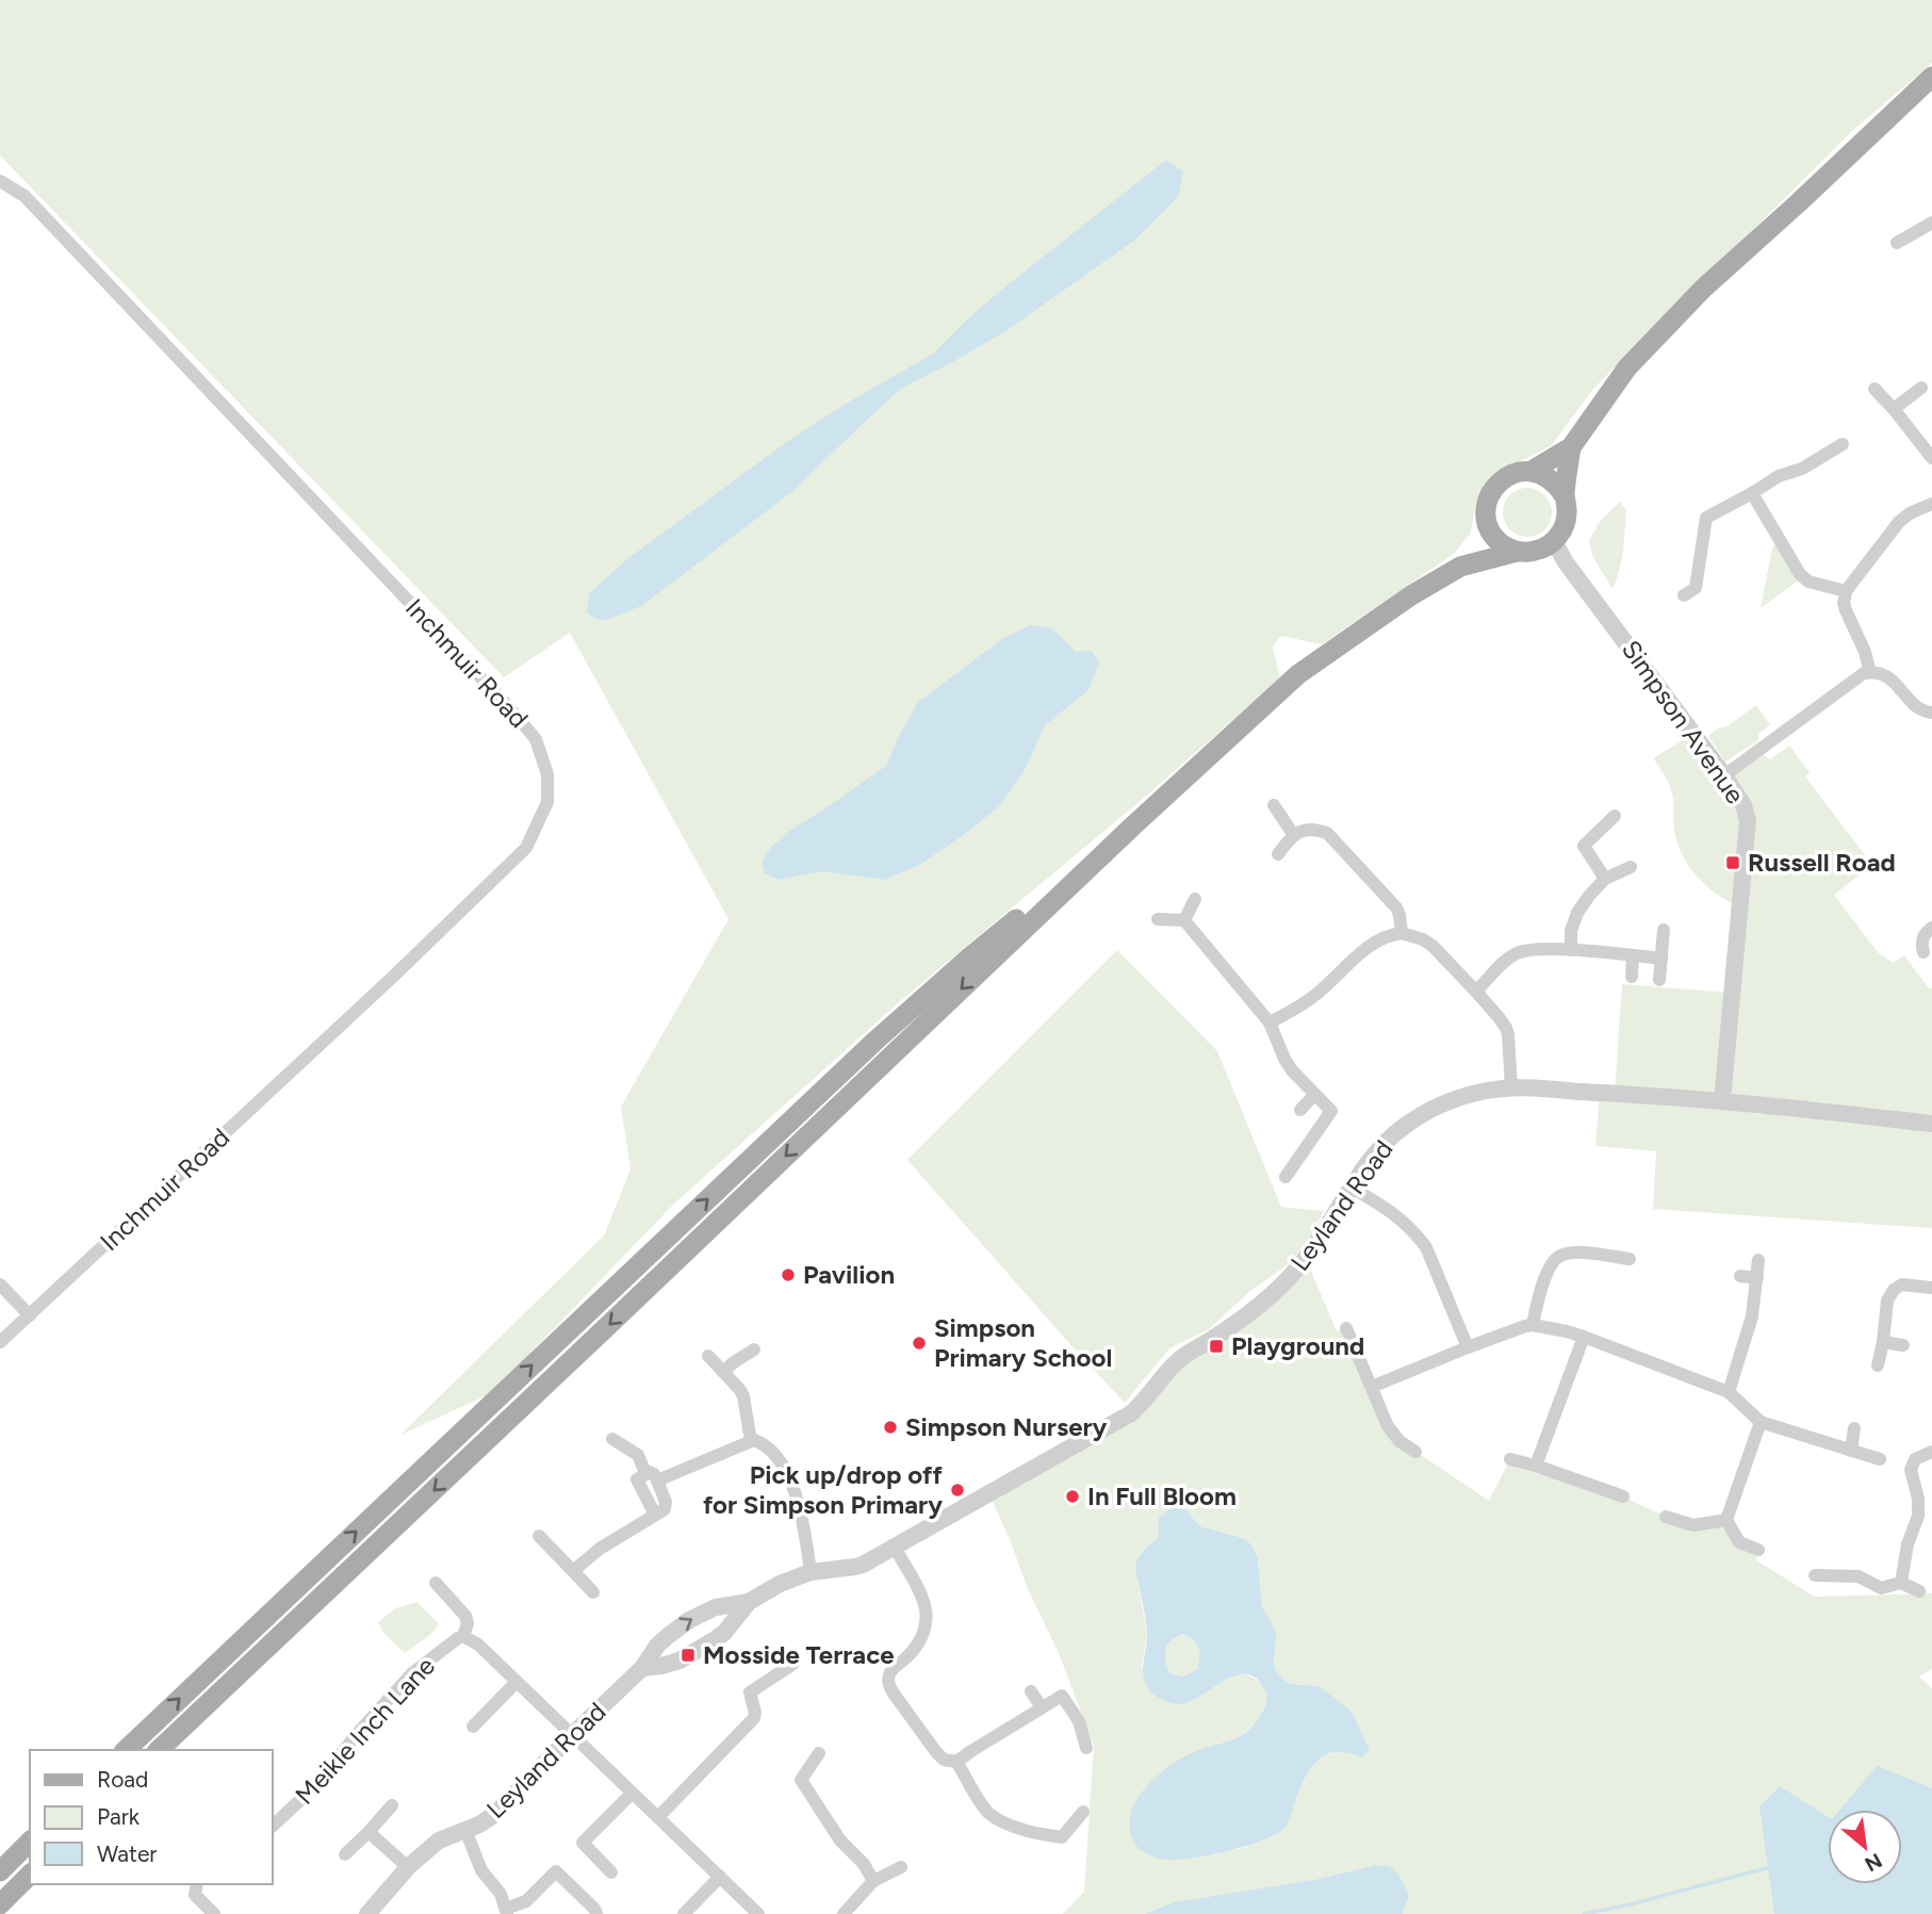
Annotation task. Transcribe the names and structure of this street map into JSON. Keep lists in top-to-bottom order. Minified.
{"streets":{"street":["Inchmuir Road","Simpson Avenue","Leyland Road","Meikle Inch Lane"]},"crossings":[["Simpson Avenue","Leyland Road"]],"places":{"transit":["Russell Road","Playground","Mosside Terrace"],"other":["Pavilion","Simpson Primary School","Simpson Nursery","Pick up/drop off for Simpson Primary","In Full Bloom"]},"legend":["Road","Park","Water"],"north":"bottom right"}
